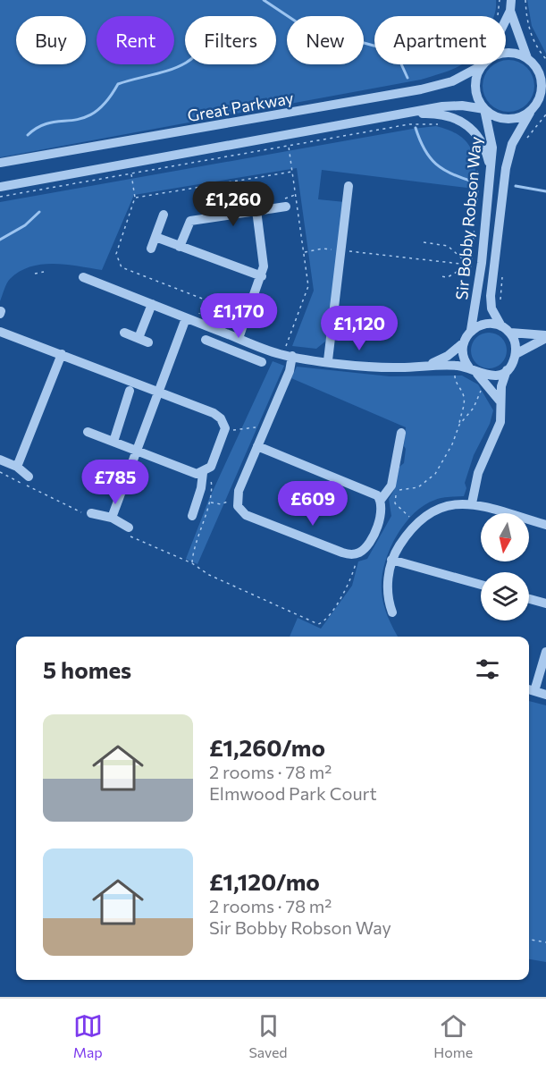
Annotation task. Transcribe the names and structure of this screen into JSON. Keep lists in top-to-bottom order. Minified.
{"streets":{"street":["Great Parkway","Sir Bobby Robson Way"]},"north":"bottom","page":{"chip":["Buy","Rent","Filters","New","Apartment"],"price":["£1,260","£1,170","£1,120","£785","£609"],"heading":"5 homes","list":[{"name":"£1,260/mo","note":"2 rooms · 78 m² · Elmwood Park Court"},{"name":"£1,120/mo","note":"2 rooms · 78 m² · Sir Bobby Robson Way"}],"tabs":["Map","Saved","Home"]}}
